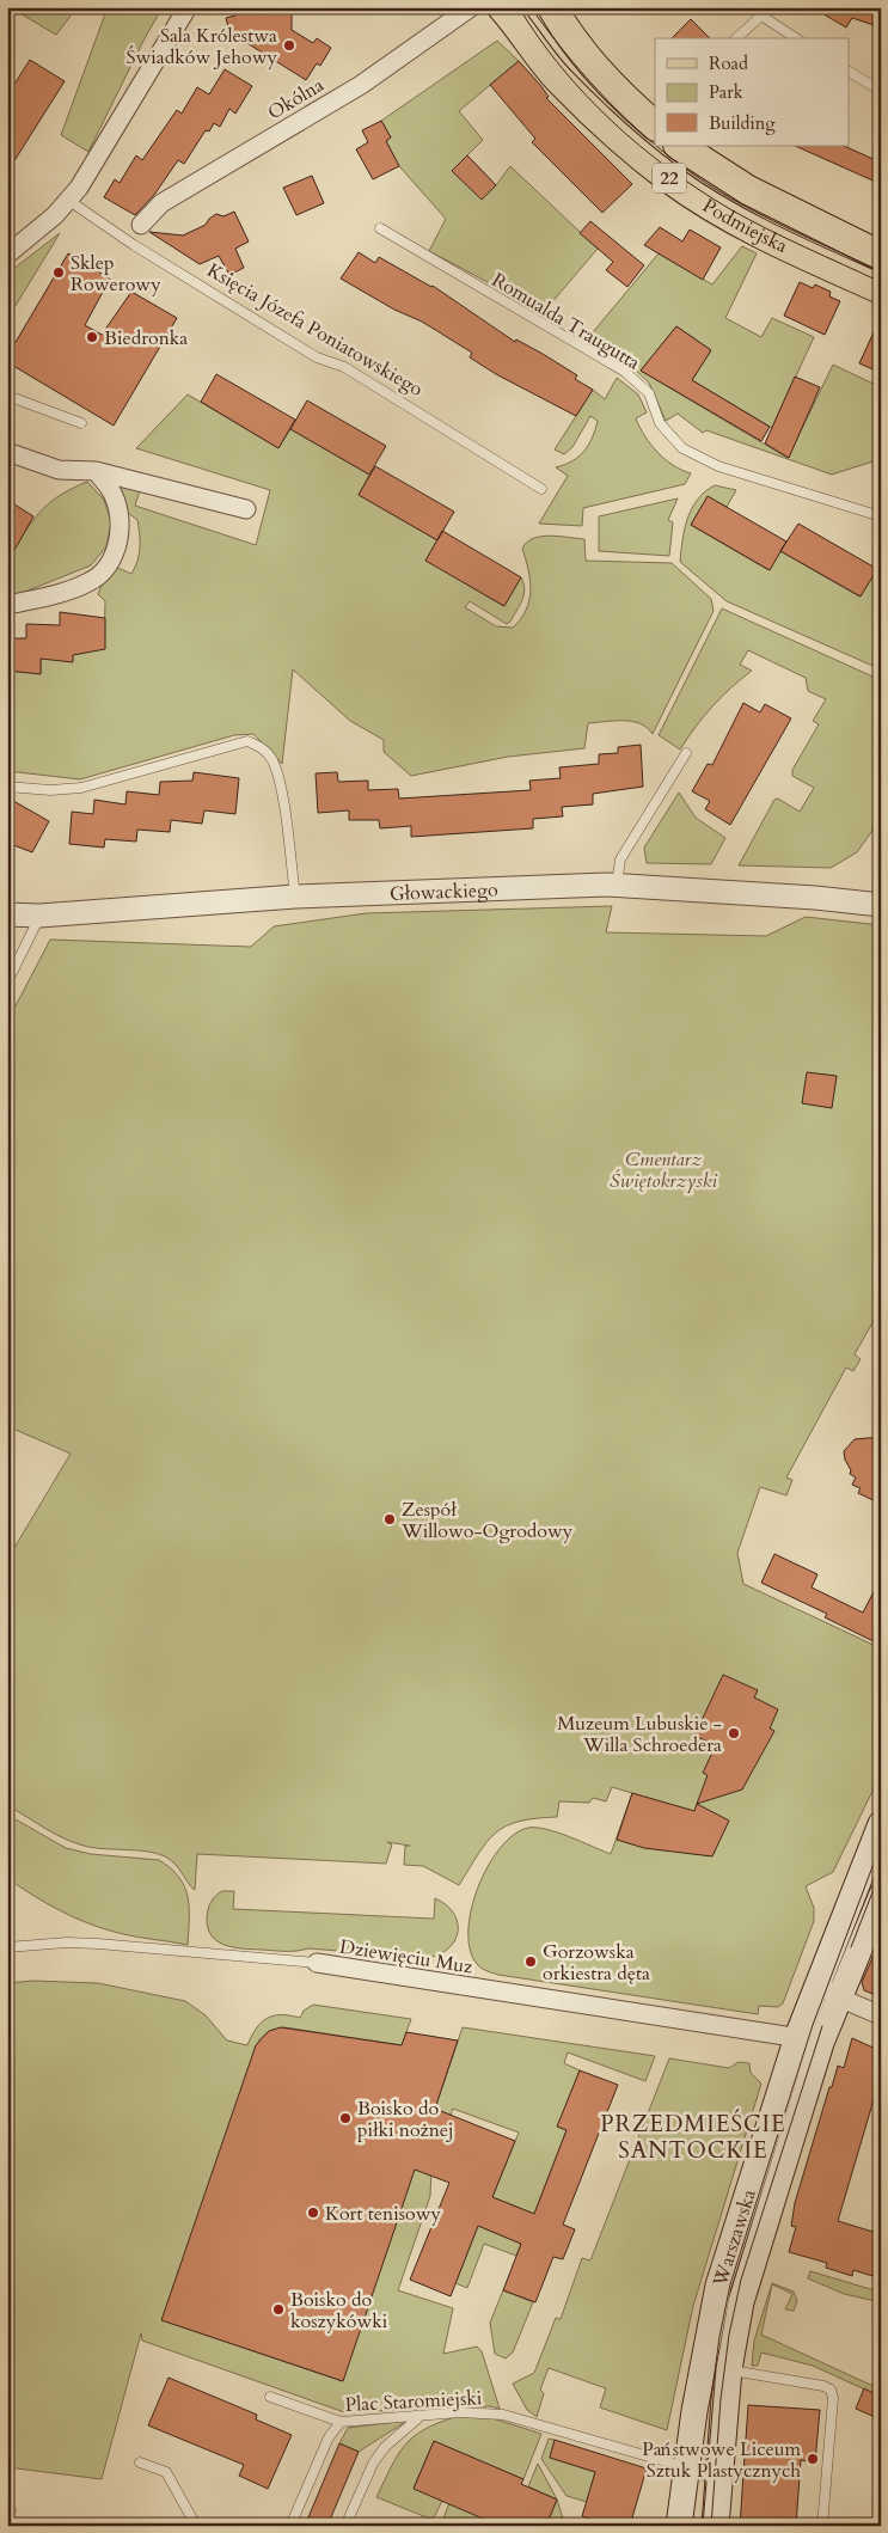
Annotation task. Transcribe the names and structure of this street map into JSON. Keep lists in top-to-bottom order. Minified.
{"streets":{"main road":["22","Podmiejska","Warszawska"],"street":["Okólna","Głowackiego","Dziewięciu Muz"],"lane":["Romualda Traugutta","Księcia Józefa Poniatowskiego","Plac Staromiejski"]},"crossings":[["Dziewięciu Muz","Warszawska"],["Warszawska","Plac Staromiejski"]],"districts":["PRZEDMIEŚCIE SANTOCKIE"],"parks":["Cmentarz Świętokrzyski"],"places":["Sala Królestwa Świadków Jehowy","Sklep Rowerowy","Biedronka","Zespół Willowo-Ogrodowy","Muzeum Lubuskie - Willa Schroedera","Gorzowska orkiestra dęta","Boisko do piłki nożnej","Kort tenisowy","Boisko do koszykówki","Państwowe Liceum Sztuk Plastycznych"],"legend":["Road","Park","Building"]}
